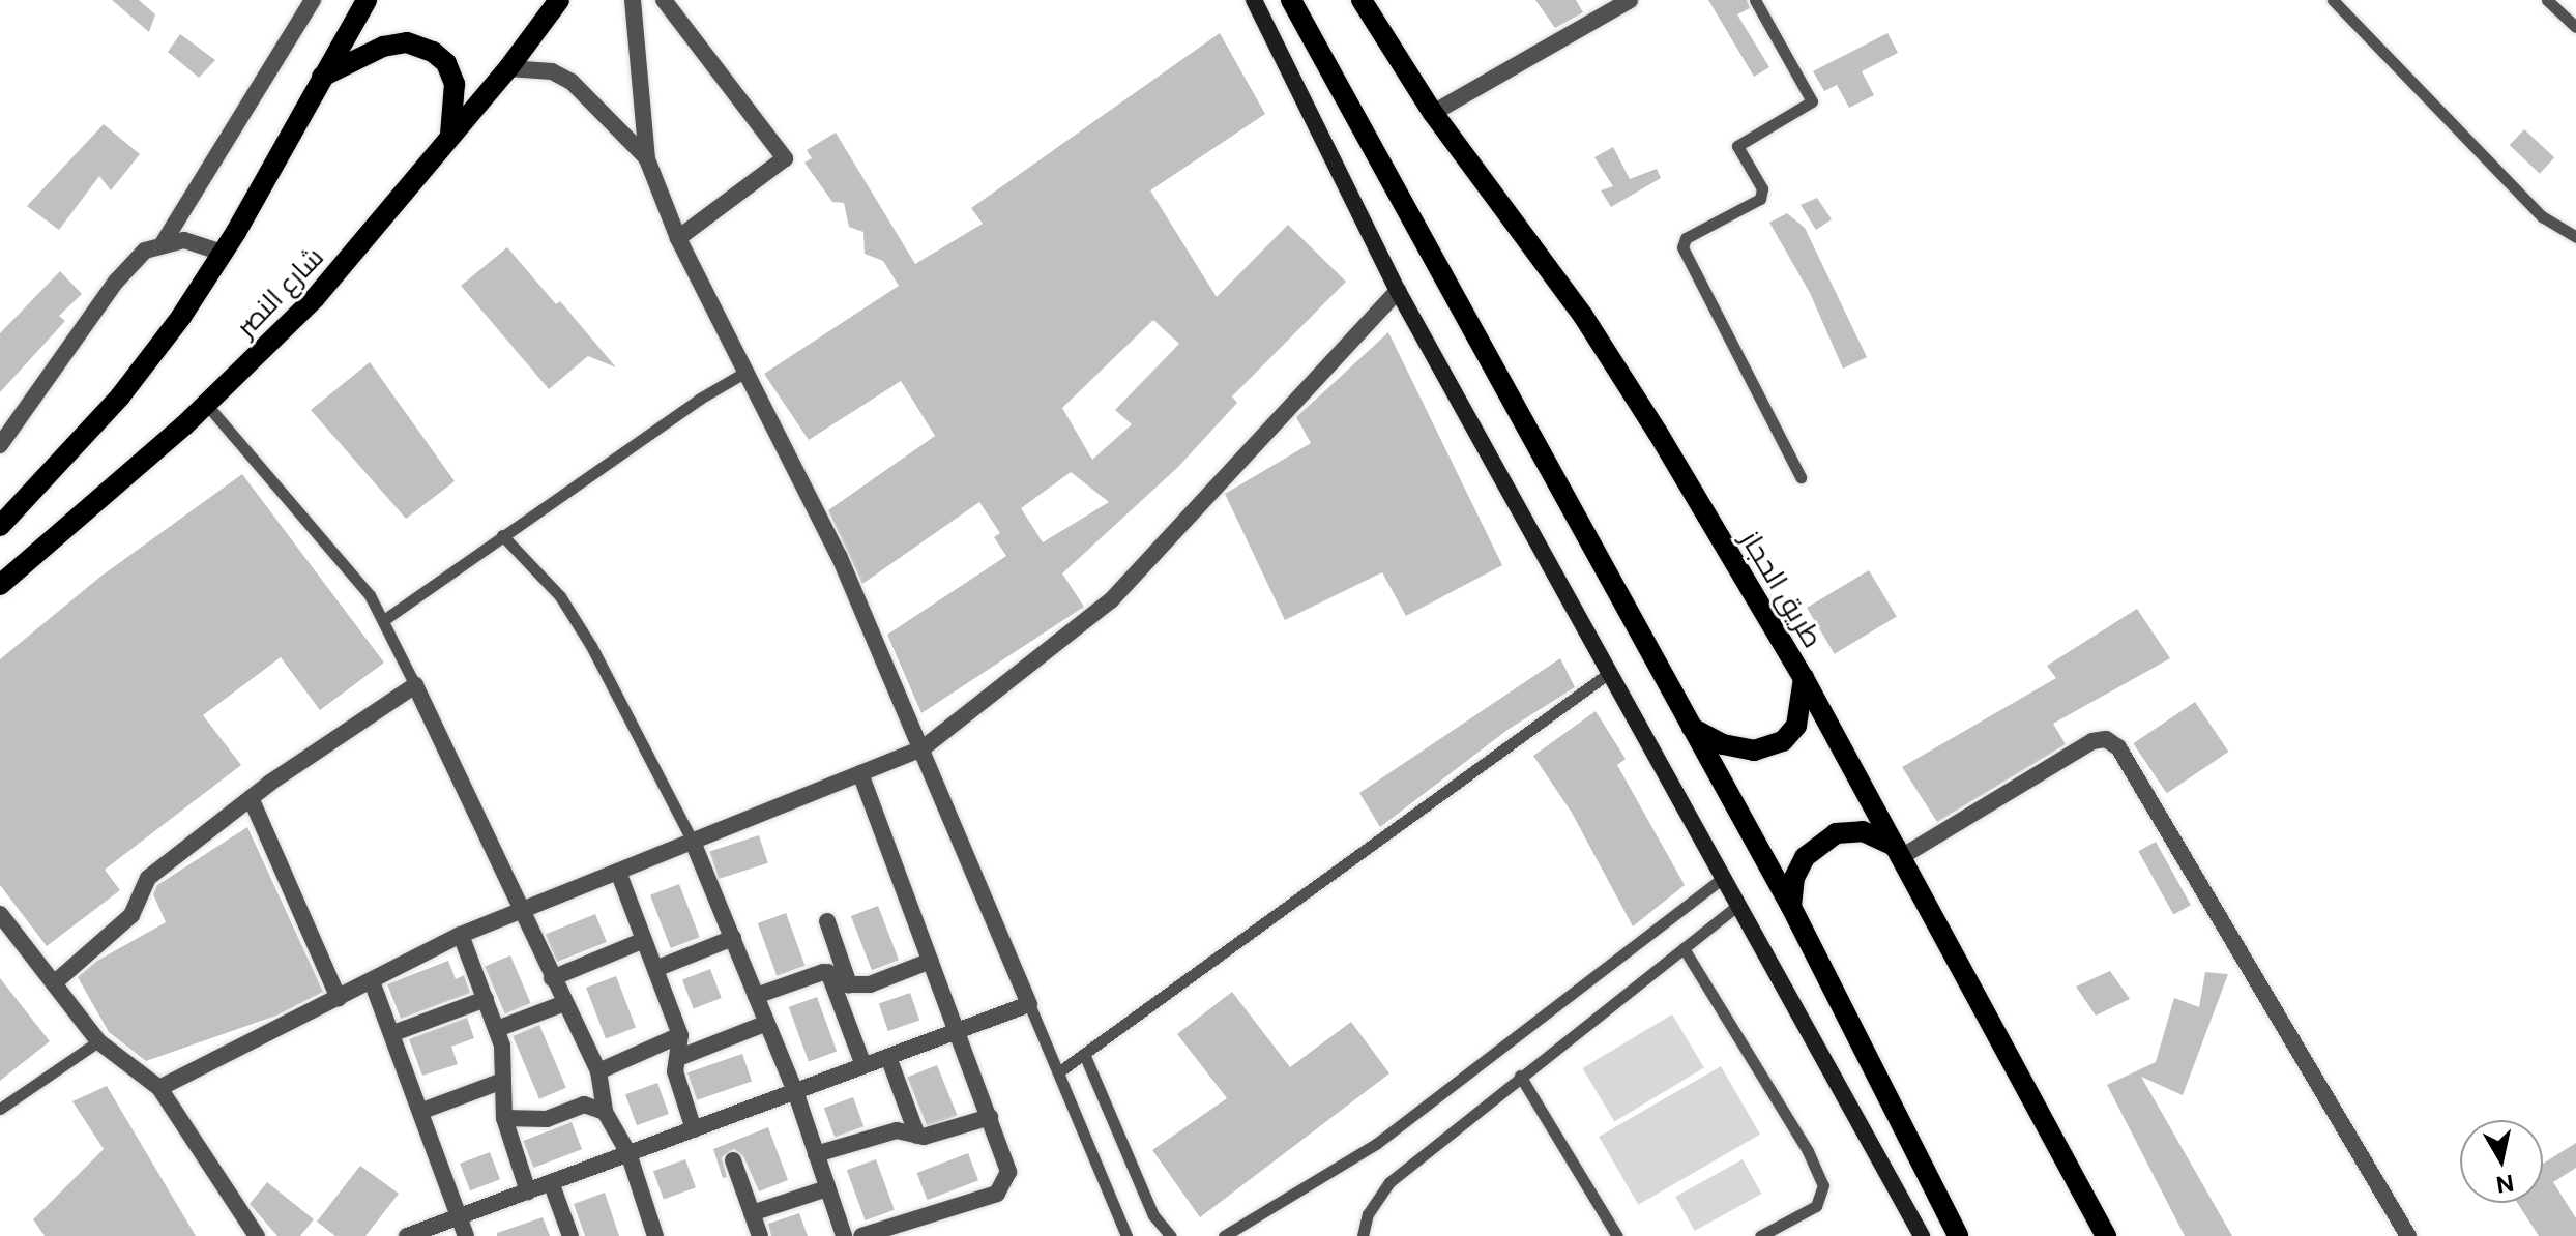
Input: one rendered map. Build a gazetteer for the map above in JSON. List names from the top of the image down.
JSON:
{
  "streets": {
    "main road": ["شارع النصر", "طريق الحجاز"]
  },
  "north": "bottom"
}
